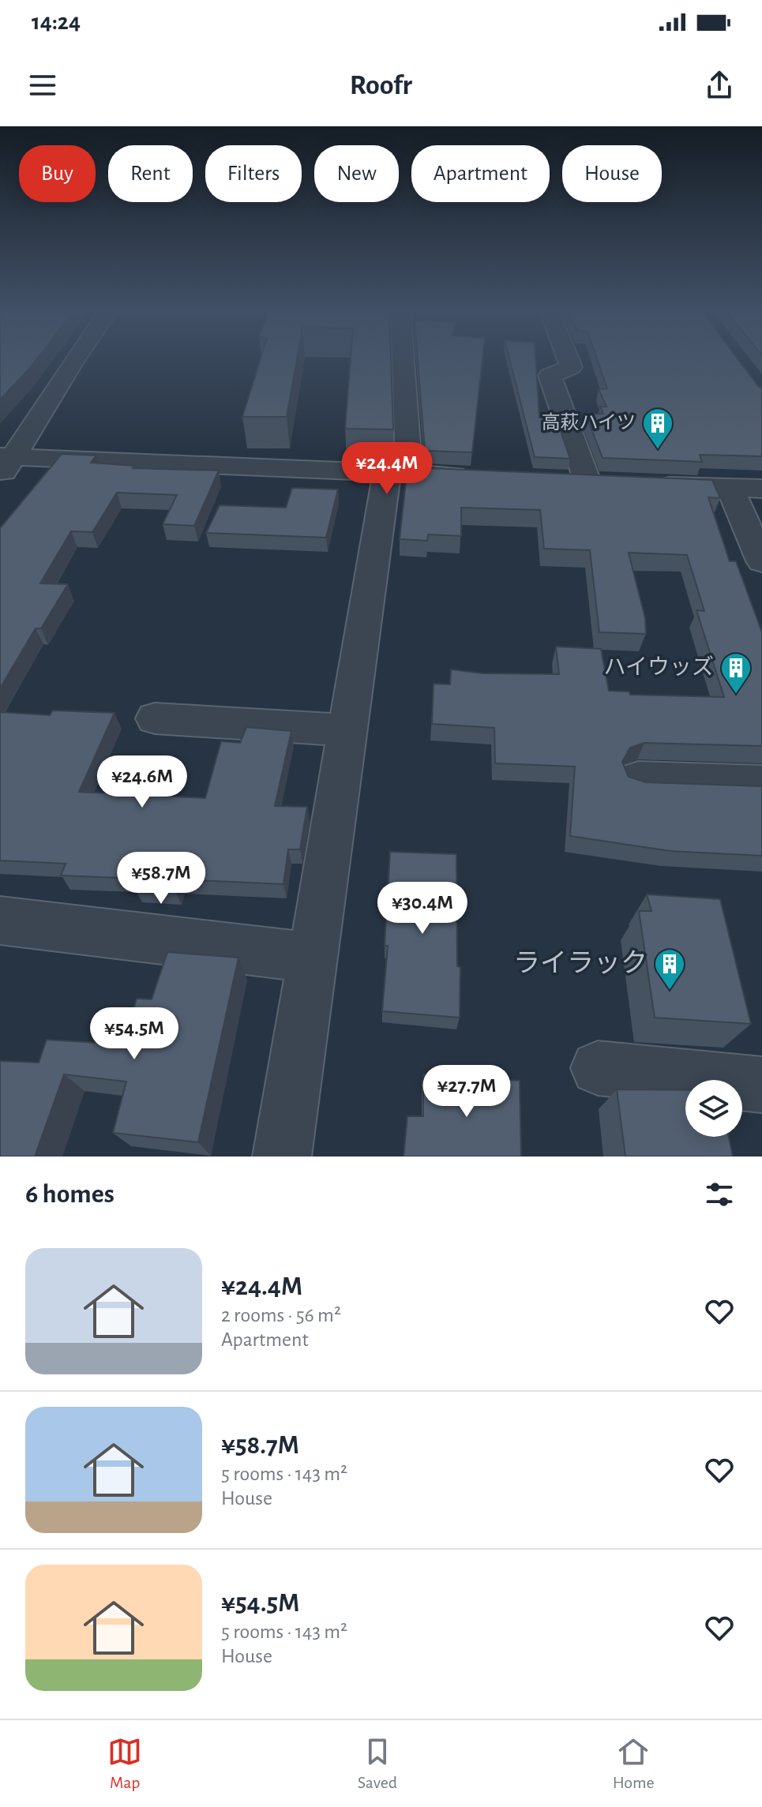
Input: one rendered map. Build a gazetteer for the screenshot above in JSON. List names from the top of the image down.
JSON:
{
  "places": {
    "building": ["高萩ハイツ", "ハイウッズ", "ライラック"]
  },
  "page": {
    "status": "14:24",
    "header": "Roofr",
    "chip": [
      "Buy",
      "Rent",
      "Filters",
      "New",
      "Apartment",
      "House"
    ],
    "price": [
      "¥24.4M",
      "¥24.6M",
      "¥58.7M",
      "¥30.4M",
      "¥54.5M",
      "¥27.7M"
    ],
    "heading": "6 homes",
    "list": [
      {
        "name": "¥24.4M",
        "note": "2 rooms · 56 m² · Apartment"
      },
      {
        "name": "¥58.7M",
        "note": "5 rooms · 143 m² · House"
      },
      {
        "name": "¥54.5M",
        "note": "5 rooms · 143 m² · House"
      }
    ],
    "tabs": ["Map", "Saved", "Home"]
  }
}
